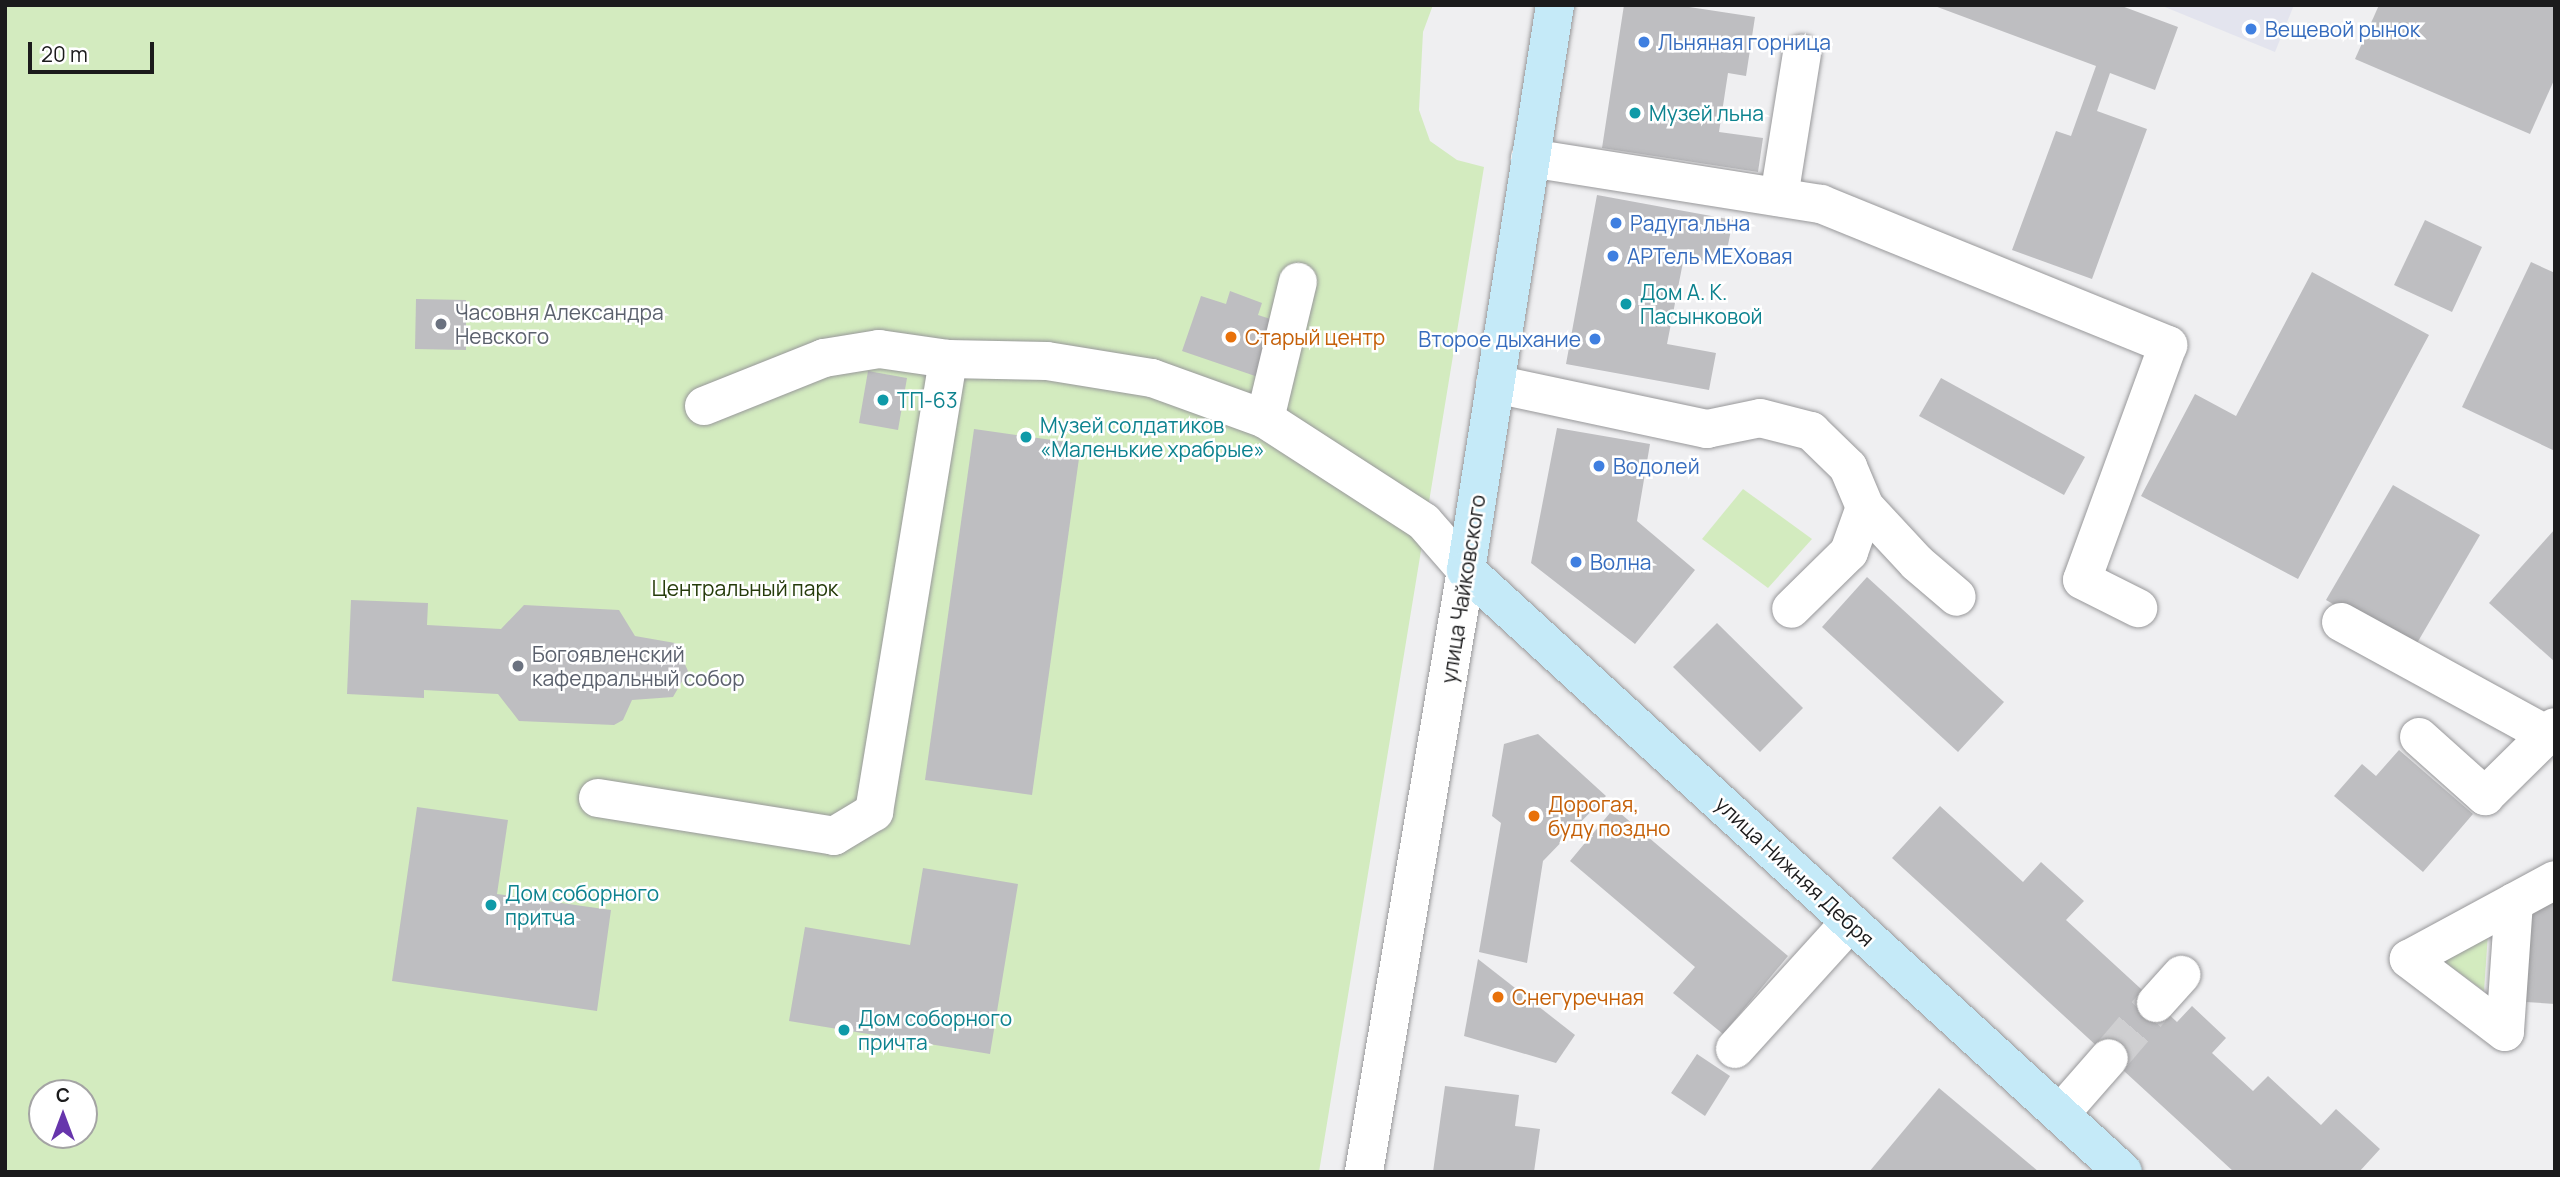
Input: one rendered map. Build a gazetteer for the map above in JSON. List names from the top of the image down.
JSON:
{
  "streets": {
    "main road": ["улица Чайковского", "улица Нижняя Дебря"]
  },
  "crossings": [
    ["улица Чайковского", "улица Нижняя Дебря"]
  ],
  "parks": ["Центральный парк"],
  "places": [
    "Вещевой рынок",
    "Льняная горница",
    "Музей льна",
    "Радуга льна",
    "АРТель МЕХовая",
    "Дом А. К. Пасынковой",
    "Часовня Александра Невского",
    "Старый центр",
    "Второе дыхание",
    "ТП-63",
    "Музей солдатиков «Маленькие храбрые»",
    "Водолей",
    "Волна",
    "Богоявленский кафедральный собор",
    "Дорогая, буду поздно",
    "Дом соборного притча",
    "Снегуречная",
    "Дом соборного причта"
  ],
  "scale_bar": "20 m",
  "north": "top"
}
